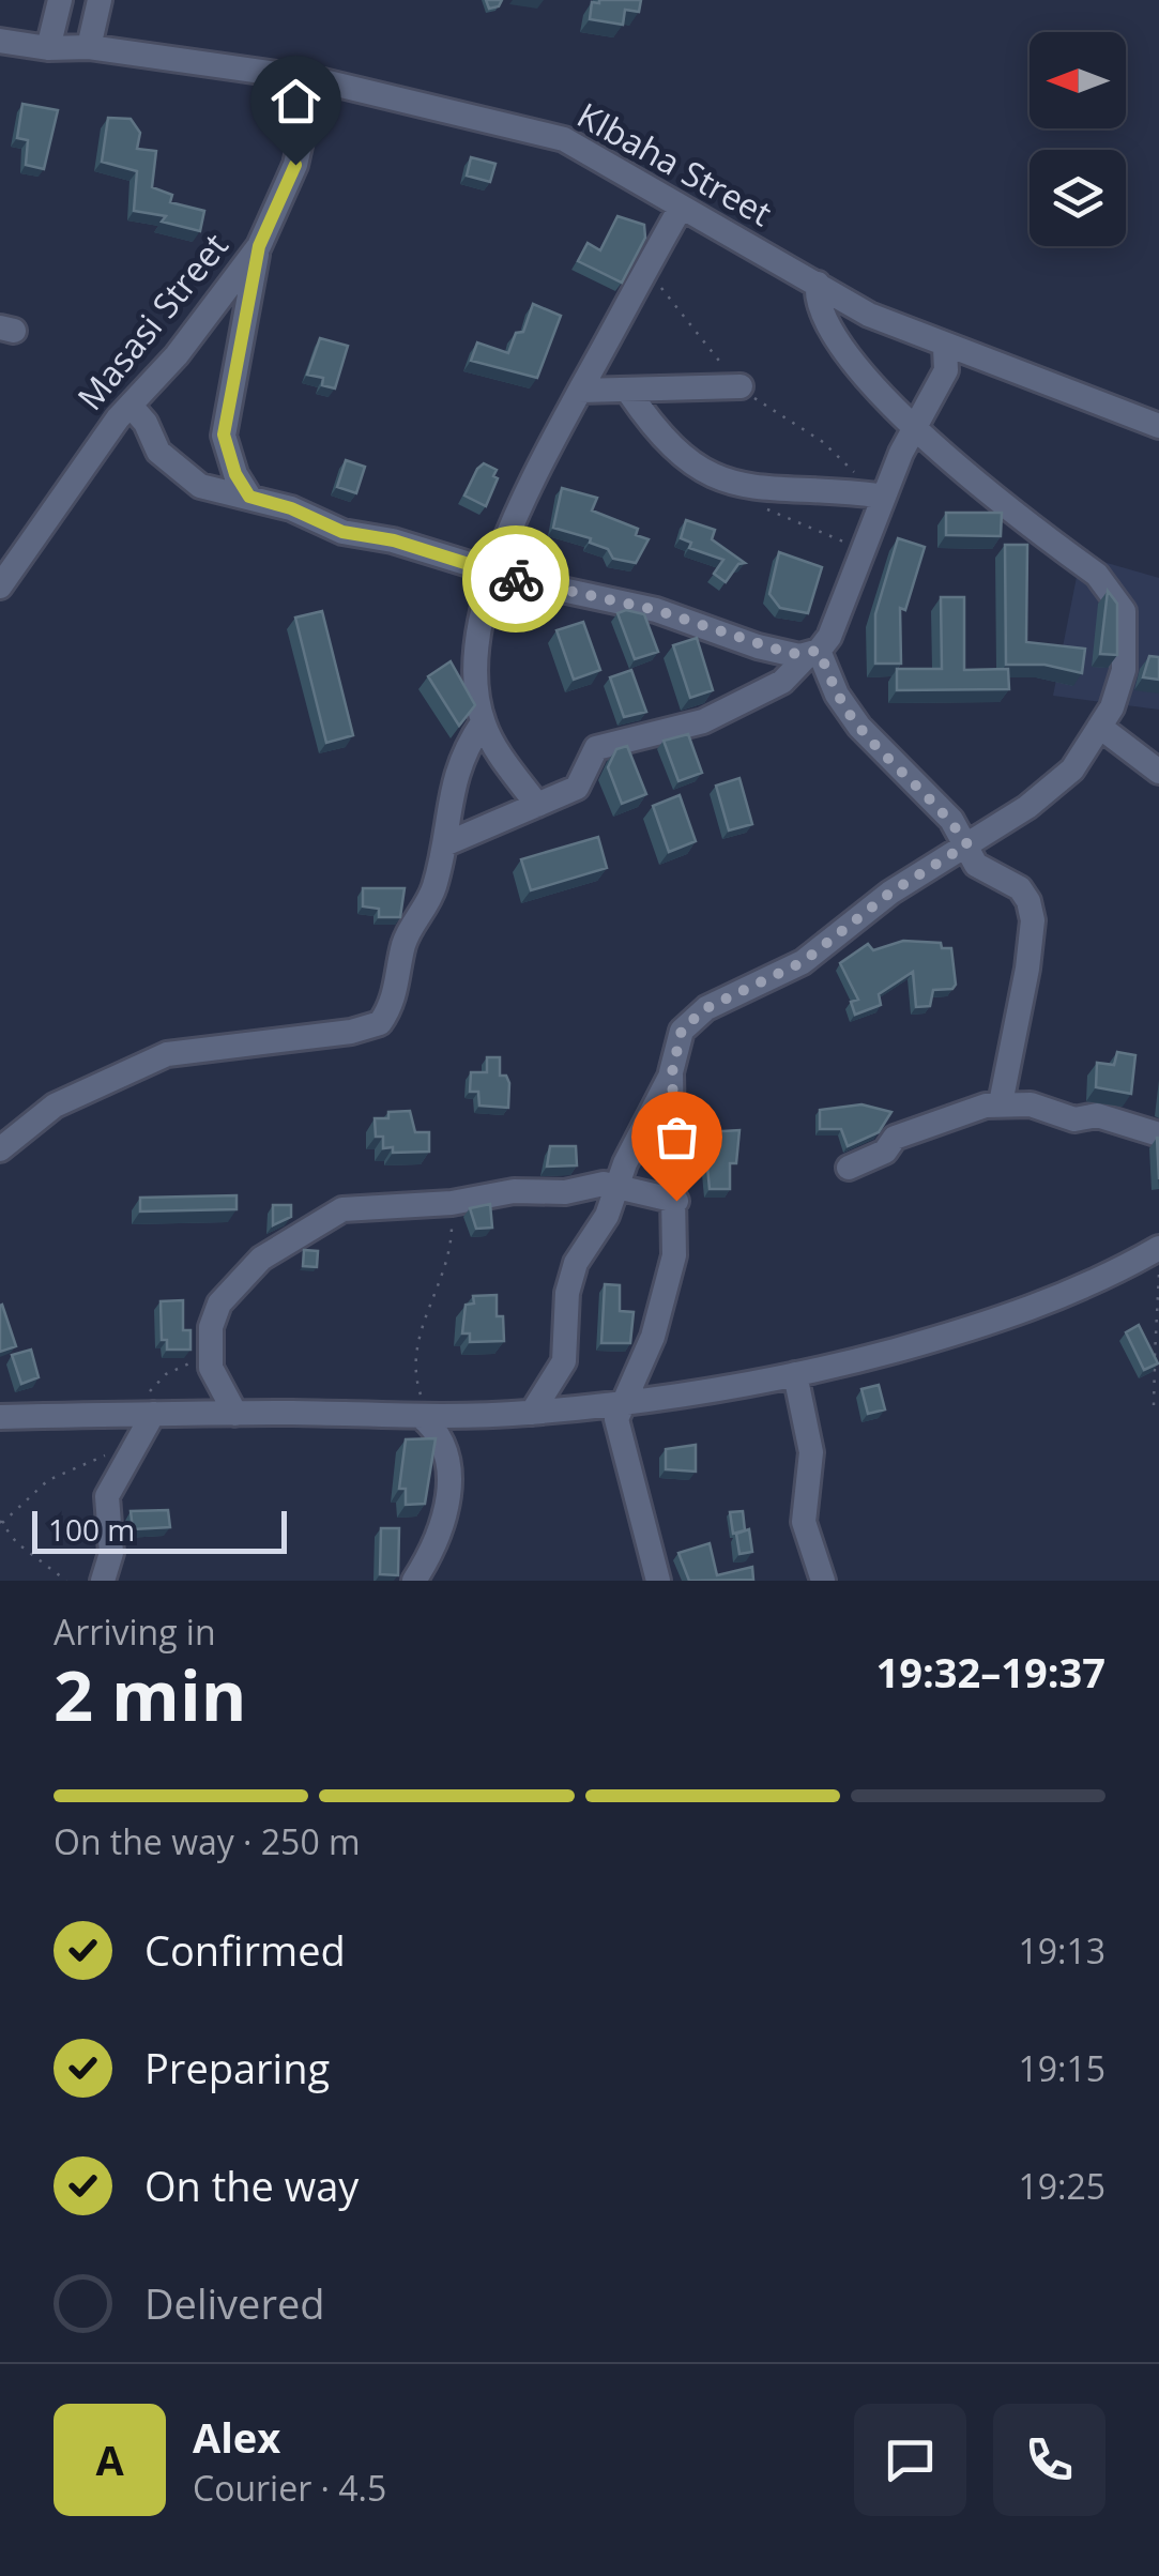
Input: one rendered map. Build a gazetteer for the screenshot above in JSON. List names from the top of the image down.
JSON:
{
  "streets": {
    "street": ["KIbaha Street", "Masasi Street"]
  },
  "crossings": [
    ["KIbaha Street", "Masasi Street"]
  ],
  "scale_bar": "100 m",
  "north": "left",
  "page": {
    "scale": "100 m",
    "heading": ["2 min", "Arriving in", "19:32–19:37"],
    "panel": ["Alex", "Courier · 4.5"],
    "bar": "On the way · 250 m",
    "list": [
      ["Confirmed", "19:13"],
      ["Preparing", "19:15"],
      ["On the way", "19:25"],
      "Delivered"
    ],
    "round": "A"
  }
}
